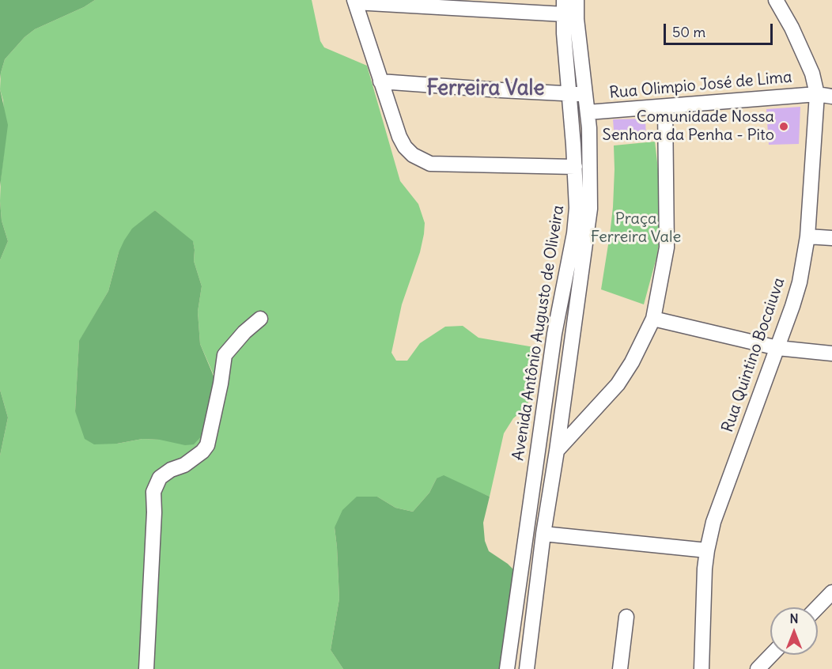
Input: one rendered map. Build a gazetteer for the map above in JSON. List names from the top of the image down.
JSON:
{
  "streets": {
    "street": ["Rua Olimpio José de Lima", "Avenida Antônio Augusto de Oliveira", "Rua Quintino Bocaiuva"]
  },
  "crossings": [
    ["Rua Olimpio José de Lima", "Avenida Antônio Augusto de Oliveira"],
    ["Rua Olimpio José de Lima", "Rua Quintino Bocaiuva"]
  ],
  "districts": ["Ferreira Vale"],
  "parks": ["Praça Ferreira Vale"],
  "places": ["Comunidade Nossa Senhora da Penha - Pito"],
  "scale_bar": "50 m",
  "north": "top"
}
